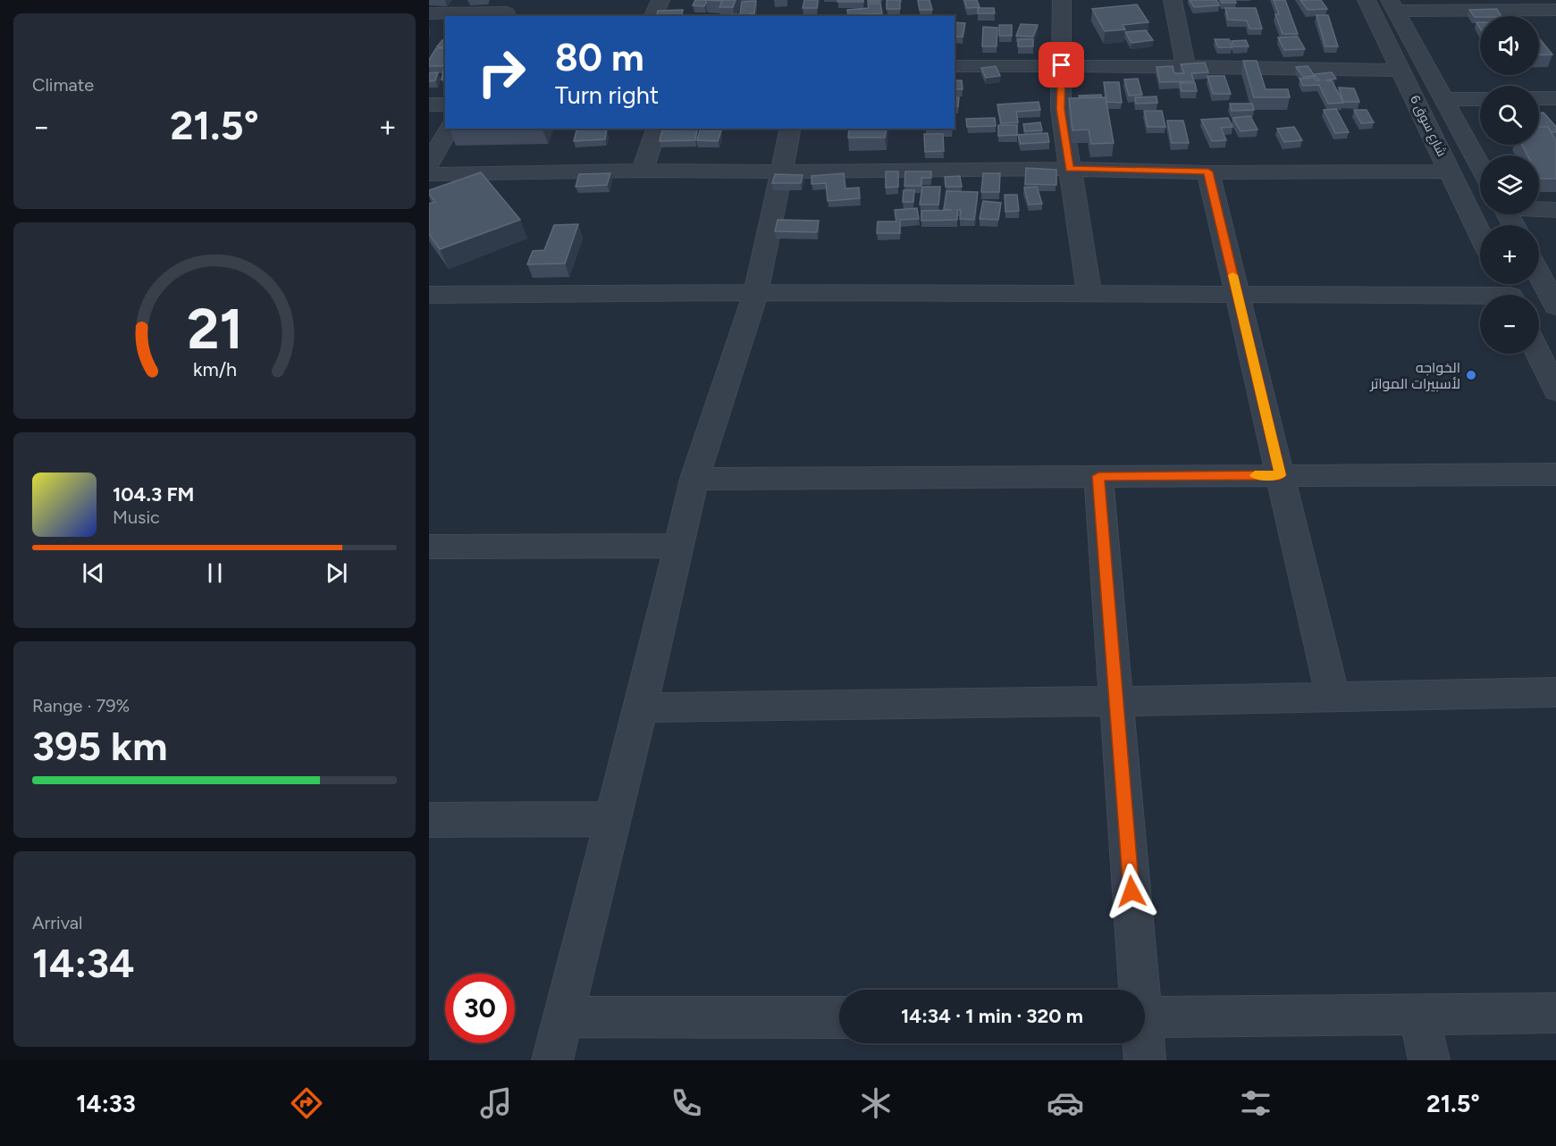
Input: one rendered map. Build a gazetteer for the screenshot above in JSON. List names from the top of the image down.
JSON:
{
  "streets": {
    "street": ["شارع سوق 6"]
  },
  "places": ["الخواجه لأسبيرات المواتر"],
  "page": {
    "tile": [
      "Climate",
      ["Range · 79%", "395 km"],
      ["Arrival", "14:34"]
    ],
    "map_buttons": ["+", "−"],
    "turn": ["80 m", "Turn right"],
    "heat": ["−", "21.5°", "+"],
    "song": ["104.3 FM", "Music"],
    "limit": "30",
    "trip": "14:34 · 1 min · 320 m",
    "tabs": ["14:33", "21.5°"],
    "gauge": ["21", "km/h"]
  }
}
